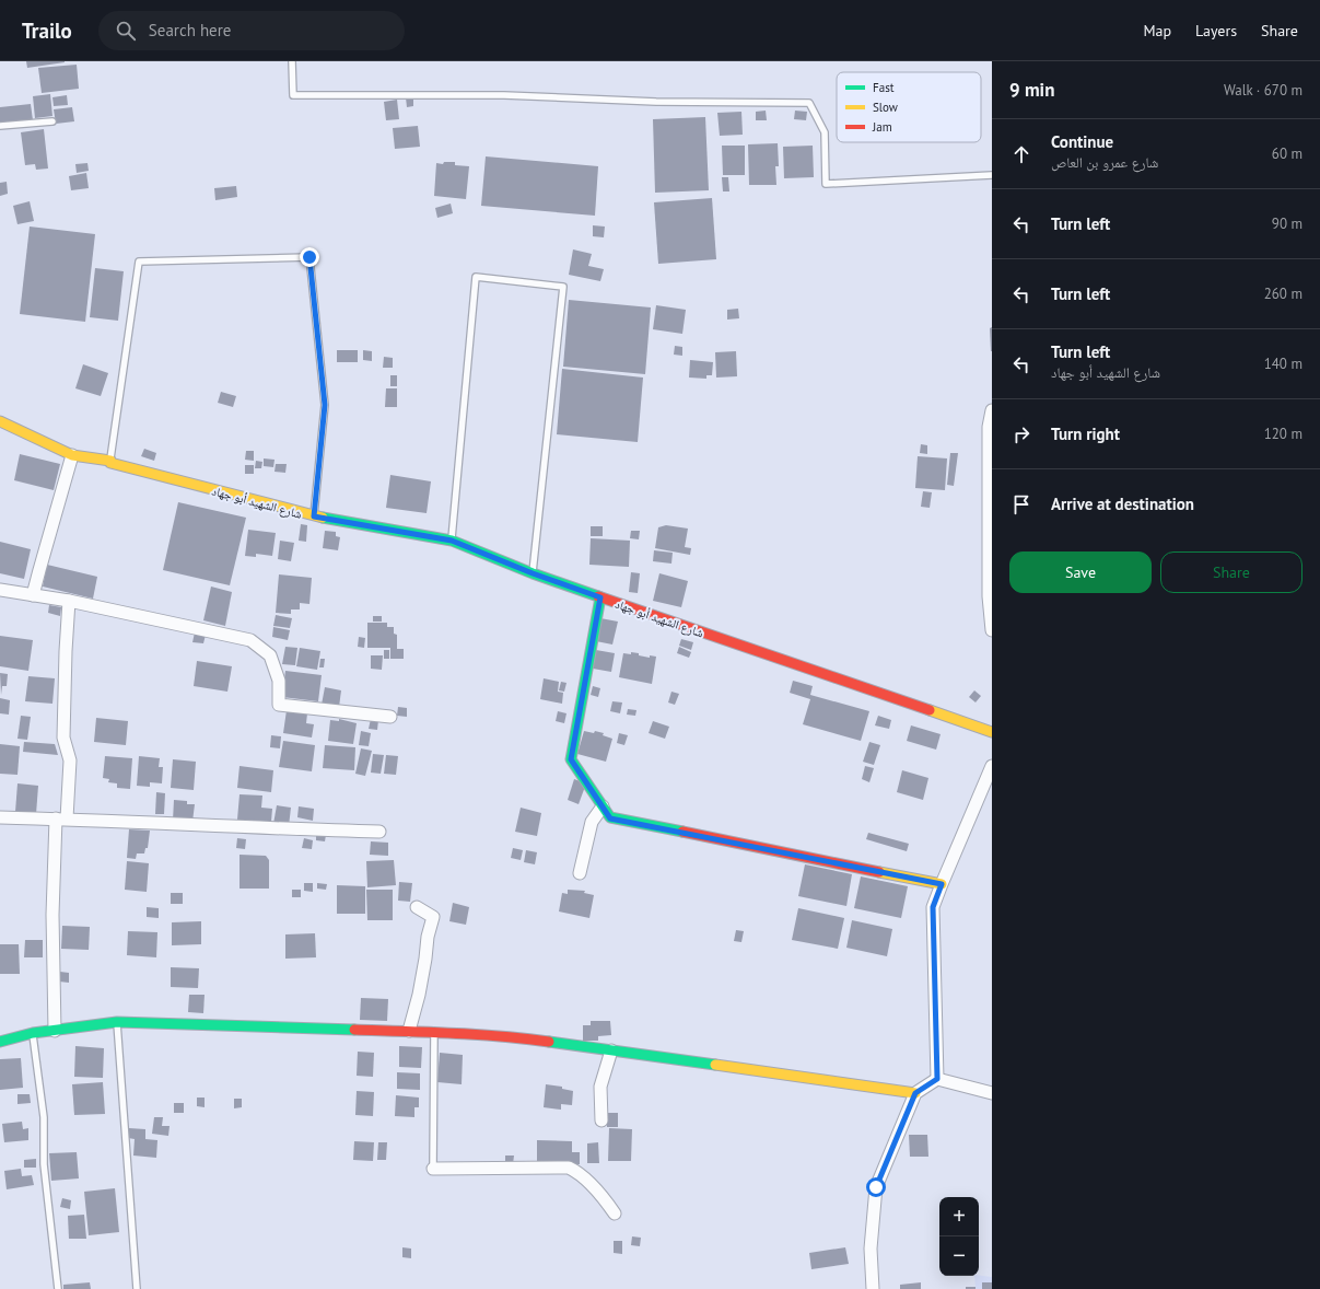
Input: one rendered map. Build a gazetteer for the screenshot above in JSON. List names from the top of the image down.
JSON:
{
  "streets": {
    "street": ["شارع الشهيد أبو جهاد"]
  },
  "legend": ["Fast", "Slow", "Jam"],
  "page": {
    "header": "Trailo",
    "search": "Search here",
    "nav": ["Map", "Layers", "Share"],
    "heading": ["9 min", "Walk · 670 m"],
    "list": [
      ["Continue", "شارع عمرو بن العاص", "60 m"],
      ["Turn left", "90 m"],
      ["Turn left", "260 m"],
      ["Turn left", "شارع الشهيد أبو جهاد", "140 m"],
      ["Turn right", "120 m"],
      "Arrive at destination"
    ],
    "buttons": ["Save", "Share"],
    "map_buttons": ["+", "−"]
  }
}
